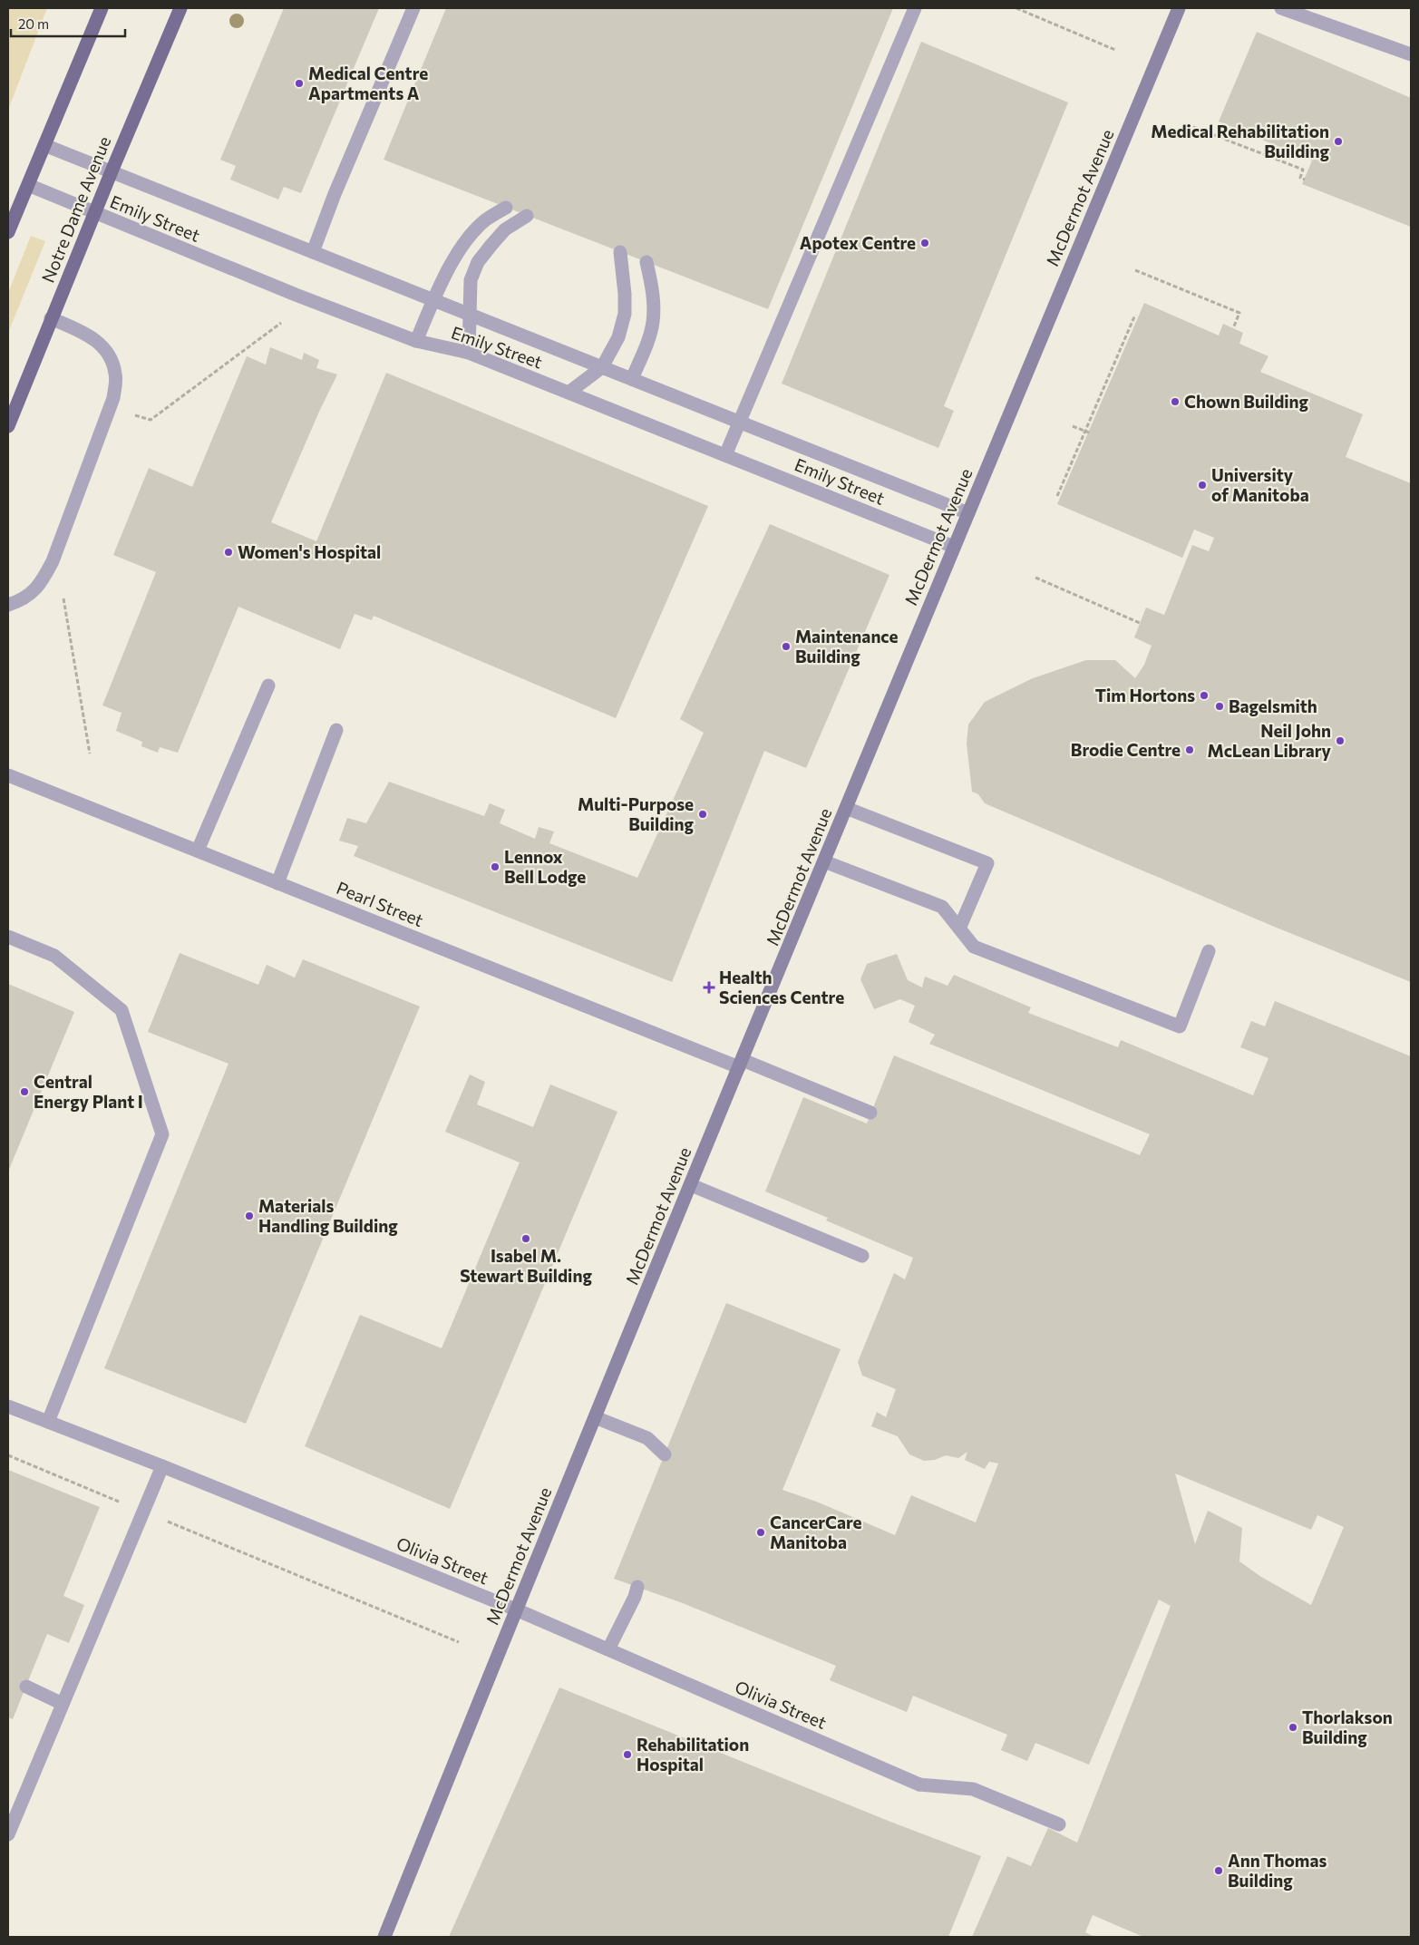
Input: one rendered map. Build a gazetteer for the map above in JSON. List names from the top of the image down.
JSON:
{
  "streets": {
    "main road": ["Notre Dame Avenue"],
    "street": [
      "McDermot Avenue",
      "Emily Street",
      "Pearl Street",
      "Olivia Street"
    ]
  },
  "crossings": [
    ["McDermot Avenue", "Emily Street"],
    ["McDermot Avenue", "Pearl Street"],
    ["McDermot Avenue", "Olivia Street"],
    ["Notre Dame Avenue", "Emily Street"]
  ],
  "places": {
    "other": [
      "Medical Centre Apartments A",
      "Medical Rehabilitation Building",
      "Apotex Centre",
      "Chown Building",
      "University of Manitoba",
      "Women's Hospital",
      "Maintenance Building",
      "Tim Hortons",
      "Bagelsmith",
      "Neil John McLean Library",
      "Brodie Centre",
      "Multi-Purpose Building",
      "Lennox Bell Lodge",
      "Central Energy Plant I",
      "Materials Handling Building",
      "Isabel M. Stewart Building",
      "CancerCare Manitoba",
      "Thorlakson Building",
      "Rehabilitation Hospital",
      "Ann Thomas Building"
    ],
    "health": ["Health Sciences Centre"]
  },
  "scale_bar": "20 m"
}
